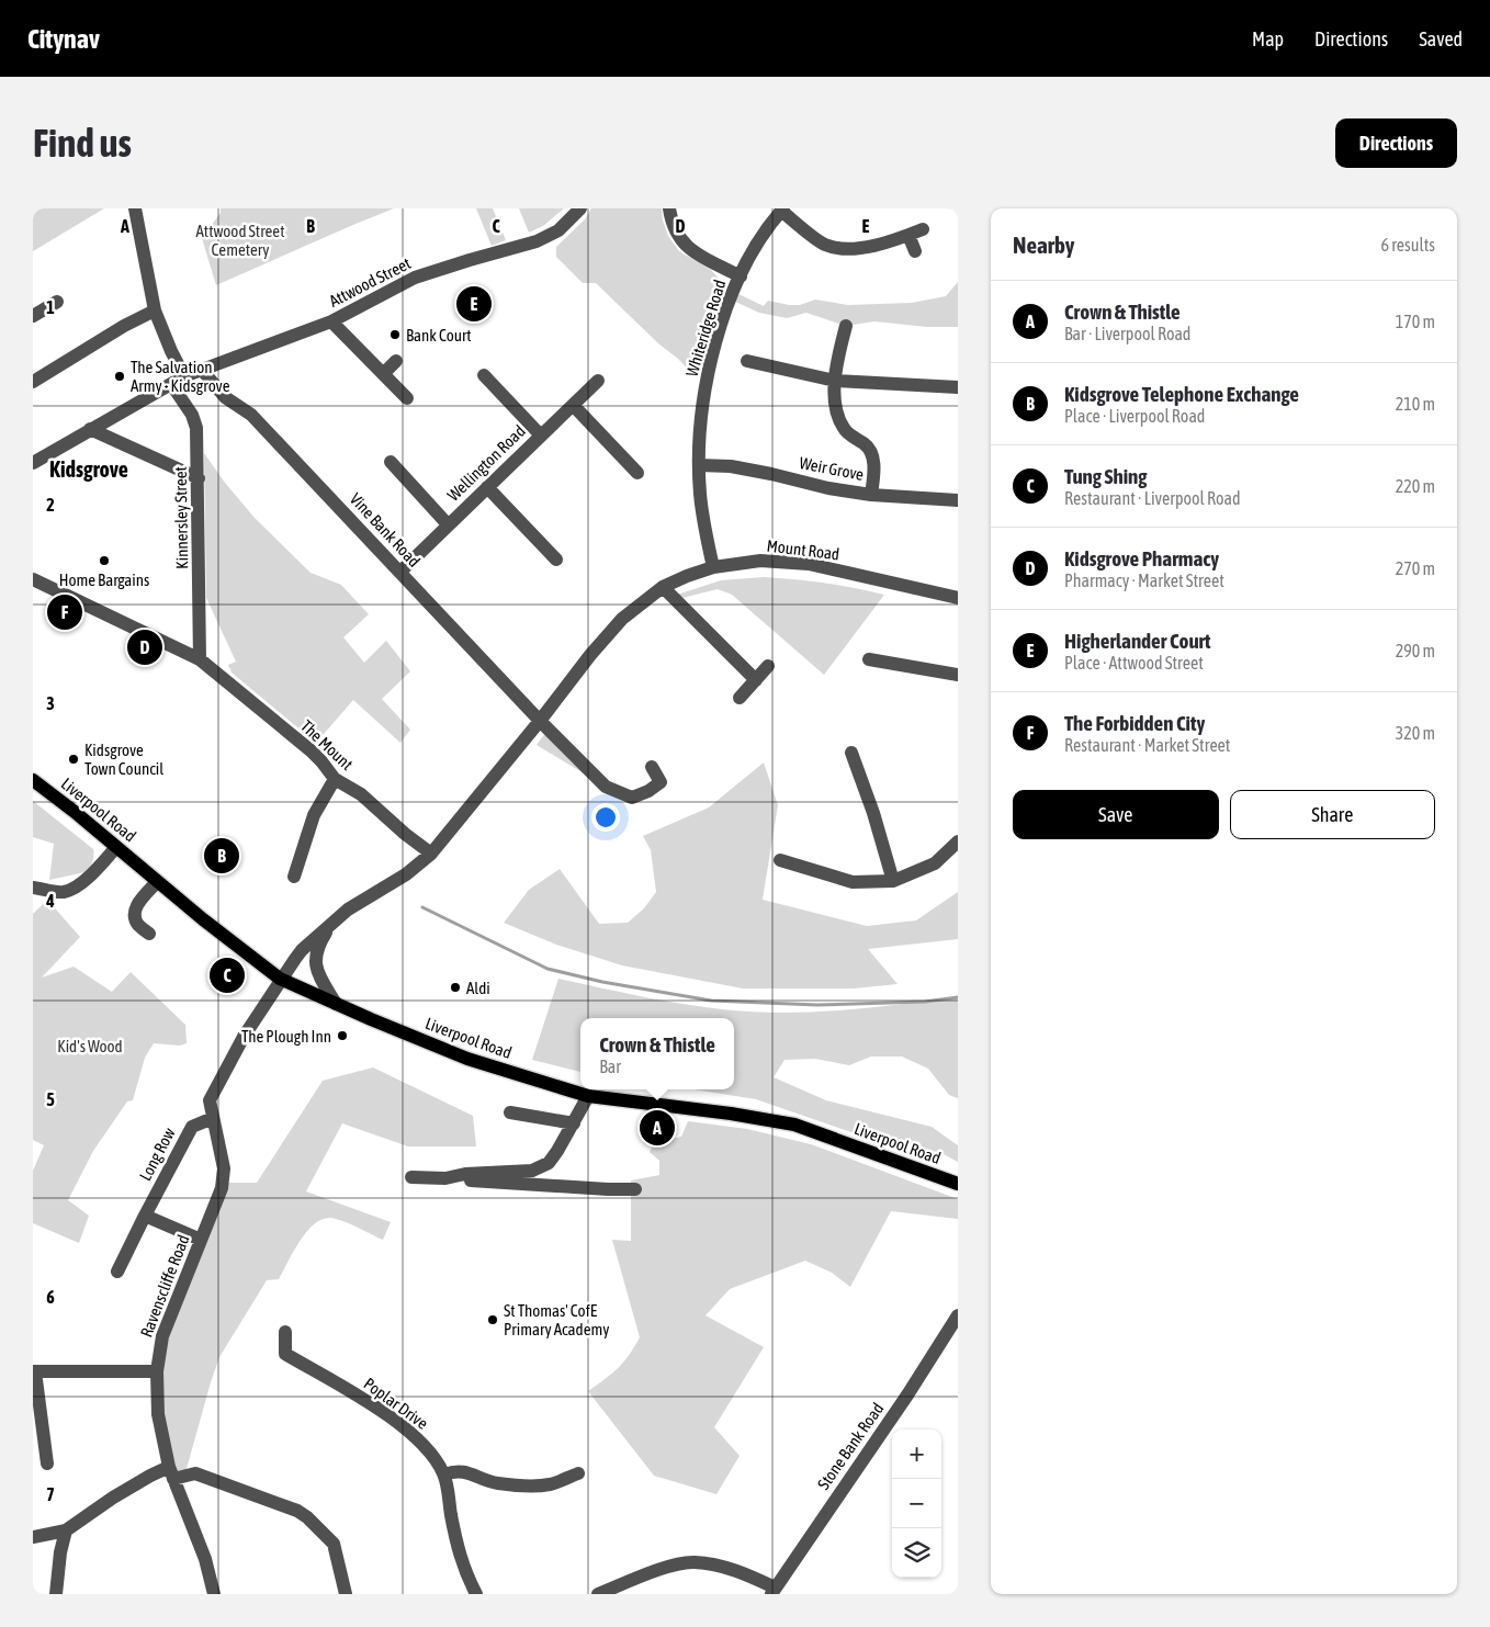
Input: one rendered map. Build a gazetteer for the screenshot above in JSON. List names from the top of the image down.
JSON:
{
  "streets": {
    "main road": ["Liverpool Road"],
    "street": [
      "Attwood Street",
      "Whiteridge Road",
      "Wellington Road",
      "Weir Grove",
      "Kinnersley Street",
      "Vine Bank Road",
      "Mount Road",
      "The Mount",
      "Long Row",
      "Ravenscliffe Road",
      "Poplar Drive",
      "Stone Bank Road"
    ]
  },
  "crossings": [
    ["Attwood Street", "Kinnersley Street"],
    ["Attwood Street", "Vine Bank Road"],
    ["Whiteridge Road", "Weir Grove"],
    ["Whiteridge Road", "Mount Road"],
    ["Wellington Road", "Vine Bank Road"],
    ["Kinnersley Street", "The Mount"],
    ["Vine Bank Road", "Mount Road"],
    ["Long Row", "Ravenscliffe Road"]
  ],
  "districts": ["Kidsgrove"],
  "parks": ["Attwood Street Cemetery", "Kid's Wood"],
  "places": [
    "Bank Court",
    "The Salvation Army - Kidsgrove",
    "Home Bargains",
    "Kidsgrove Town Council",
    "Aldi",
    "The Plough Inn",
    "St Thomas' CofE Primary Academy"
  ],
  "page": {
    "header": "Citynav",
    "nav": ["Map", "Directions", "Saved"],
    "buttons": [
      "Directions",
      ["Save", "Share"]
    ],
    "title": "Find us",
    "heading": ["Nearby", "6 results"],
    "list": [
      {
        "mark": "A",
        "name": "Crown & Thistle",
        "note": "Bar · Liverpool Road",
        "value": "170 m"
      },
      {
        "mark": "B",
        "name": "Kidsgrove Telephone Exchange",
        "note": "Place · Liverpool Road",
        "value": "210 m"
      },
      {
        "mark": "C",
        "name": "Tung Shing",
        "note": "Restaurant · Liverpool Road",
        "value": "220 m"
      },
      {
        "mark": "D",
        "name": "Kidsgrove Pharmacy",
        "note": "Pharmacy · Market Street",
        "value": "270 m"
      },
      {
        "mark": "E",
        "name": "Higherlander Court",
        "note": "Place · Attwood Street",
        "value": "290 m"
      },
      {
        "mark": "F",
        "name": "The Forbidden City",
        "note": "Restaurant · Market Street",
        "value": "320 m"
      }
    ],
    "pins": [
      "E",
      "F",
      "D",
      "B",
      "C",
      "A"
    ],
    "popup": ["Crown & Thistle", "Bar"],
    "map_buttons": ["+", "−"]
  },
  "grid": {
    "columns": [
      "A",
      "B",
      "C",
      "D",
      "E"
    ],
    "rows": [
      "1",
      "2",
      "3",
      "4",
      "5",
      "6",
      "7"
    ]
  }
}
